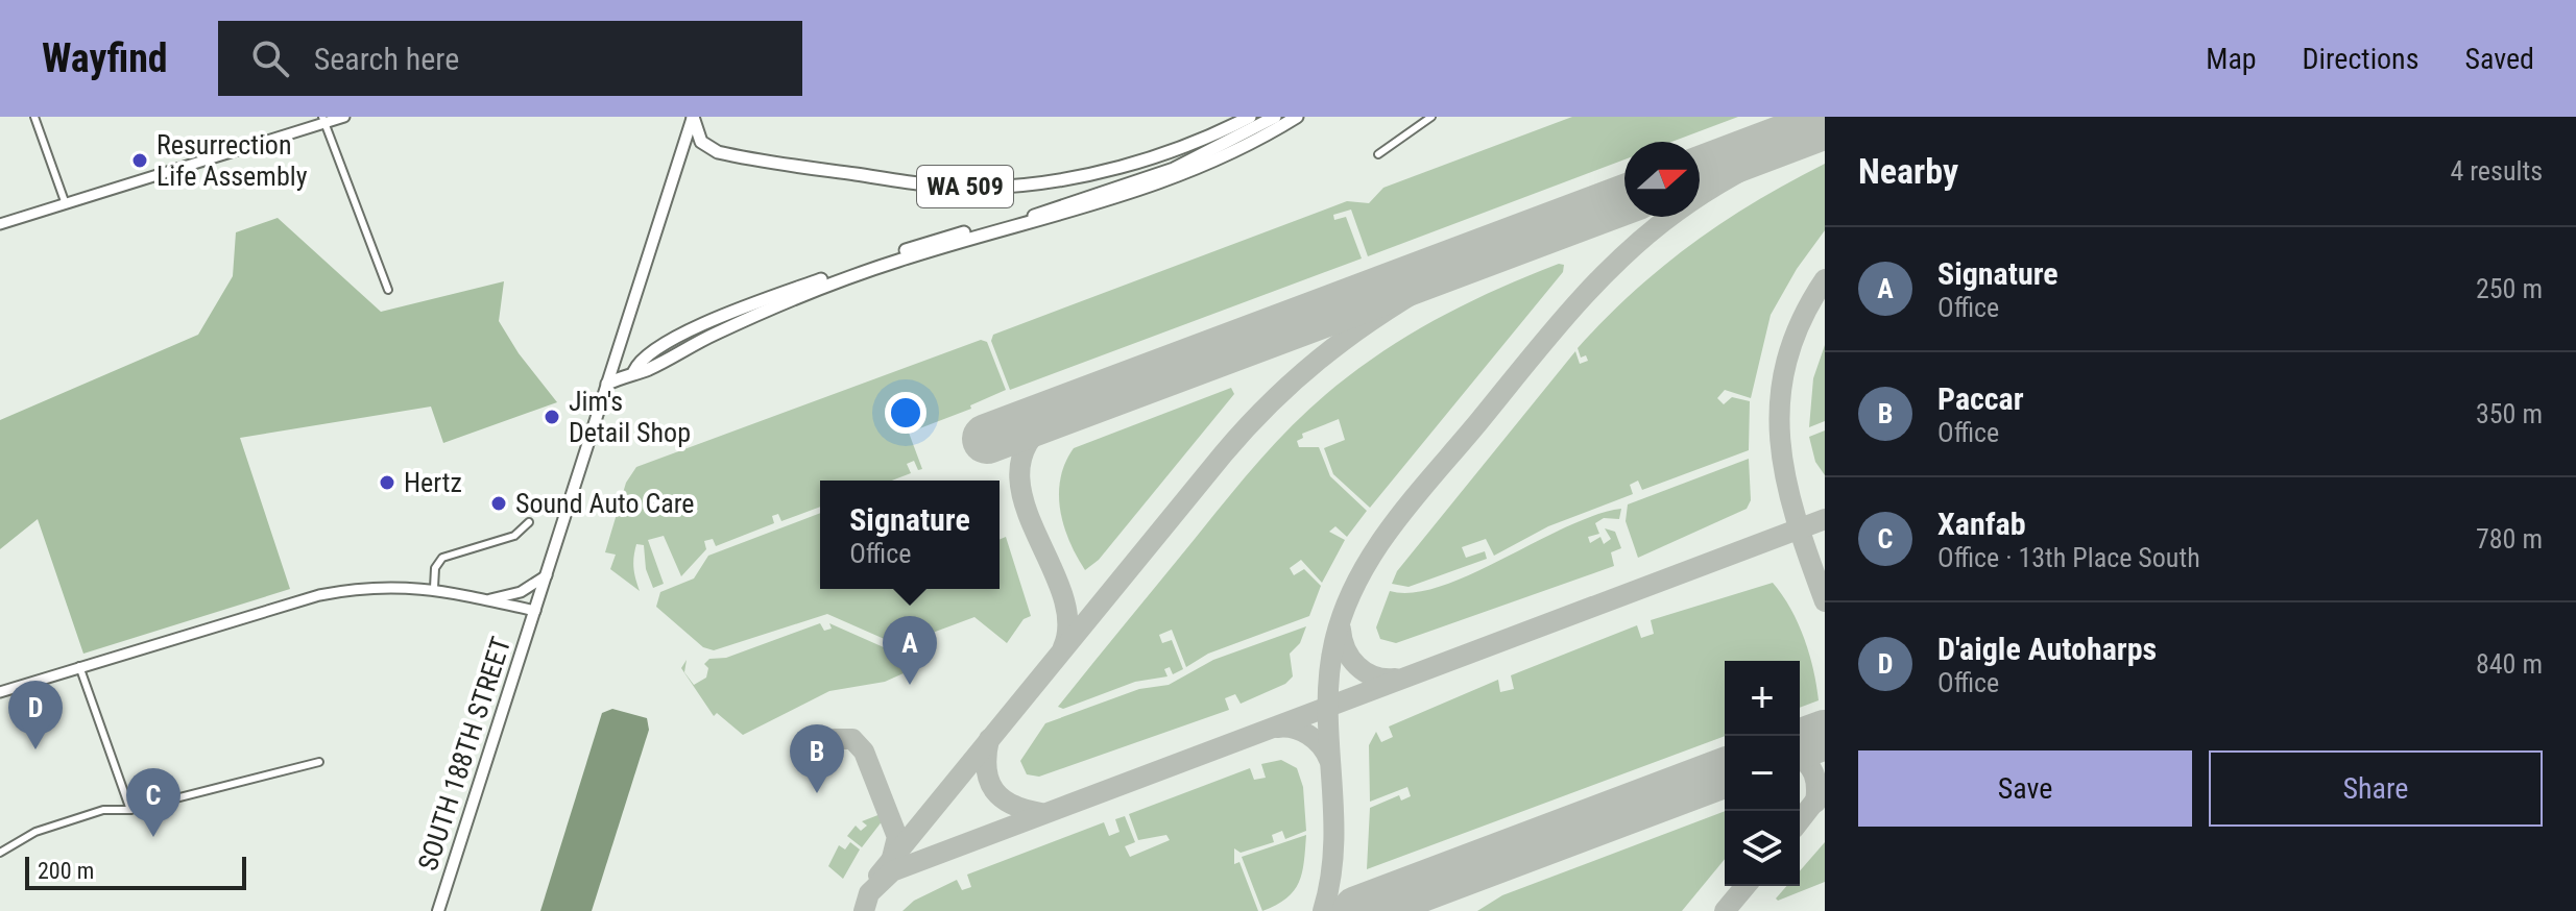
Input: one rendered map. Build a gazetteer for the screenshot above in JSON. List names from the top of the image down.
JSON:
{
  "streets": {
    "highway": ["WA 509"],
    "main road": ["SOUTH 188TH STREET"]
  },
  "crossings": [
    ["WA 509", "SOUTH 188TH STREET"]
  ],
  "places": [
    "Resurrection Life Assembly",
    "Jim's Detail Shop",
    "Hertz",
    "Sound Auto Care"
  ],
  "scale_bar": "200 m",
  "north": "right",
  "page": {
    "header": "Wayfind",
    "search": "Search here",
    "nav": ["Map", "Directions", "Saved"],
    "heading": ["Nearby", "4 results"],
    "list": [
      {
        "mark": "A",
        "name": "Signature",
        "note": "Office",
        "value": "250 m"
      },
      {
        "mark": "B",
        "name": "Paccar",
        "note": "Office",
        "value": "350 m"
      },
      {
        "mark": "C",
        "name": "Xanfab",
        "note": "Office · 13th Place South",
        "value": "780 m"
      },
      {
        "mark": "D",
        "name": "D'aigle Autoharps",
        "note": "Office",
        "value": "840 m"
      }
    ],
    "popup": ["Signature", "Office"],
    "pins": [
      "A",
      "D",
      "B",
      "C"
    ],
    "map_buttons": ["+", "−"],
    "buttons": ["Save", "Share"],
    "scale": "200 m"
  }
}
